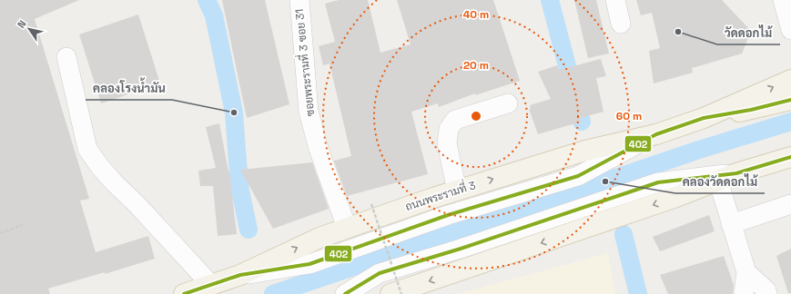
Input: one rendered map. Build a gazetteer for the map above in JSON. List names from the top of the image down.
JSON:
{
  "streets": {
    "main road": ["ถนนพระรามที่ 3"],
    "street": ["ซอยพระรามที่ 3 ซอย 31"]
  },
  "crossings": [
    ["ซอยพระรามที่ 3 ซอย 31", "ถนนพระรามที่ 3"]
  ],
  "places": ["วัดดอกไม้", "คลองโรงน้ำมัน", "คลองวัดดอกไม้"],
  "lines": ["transit line 402"],
  "north": "top left",
  "rings": ["40 m", "20 m", "60 m"]
}
